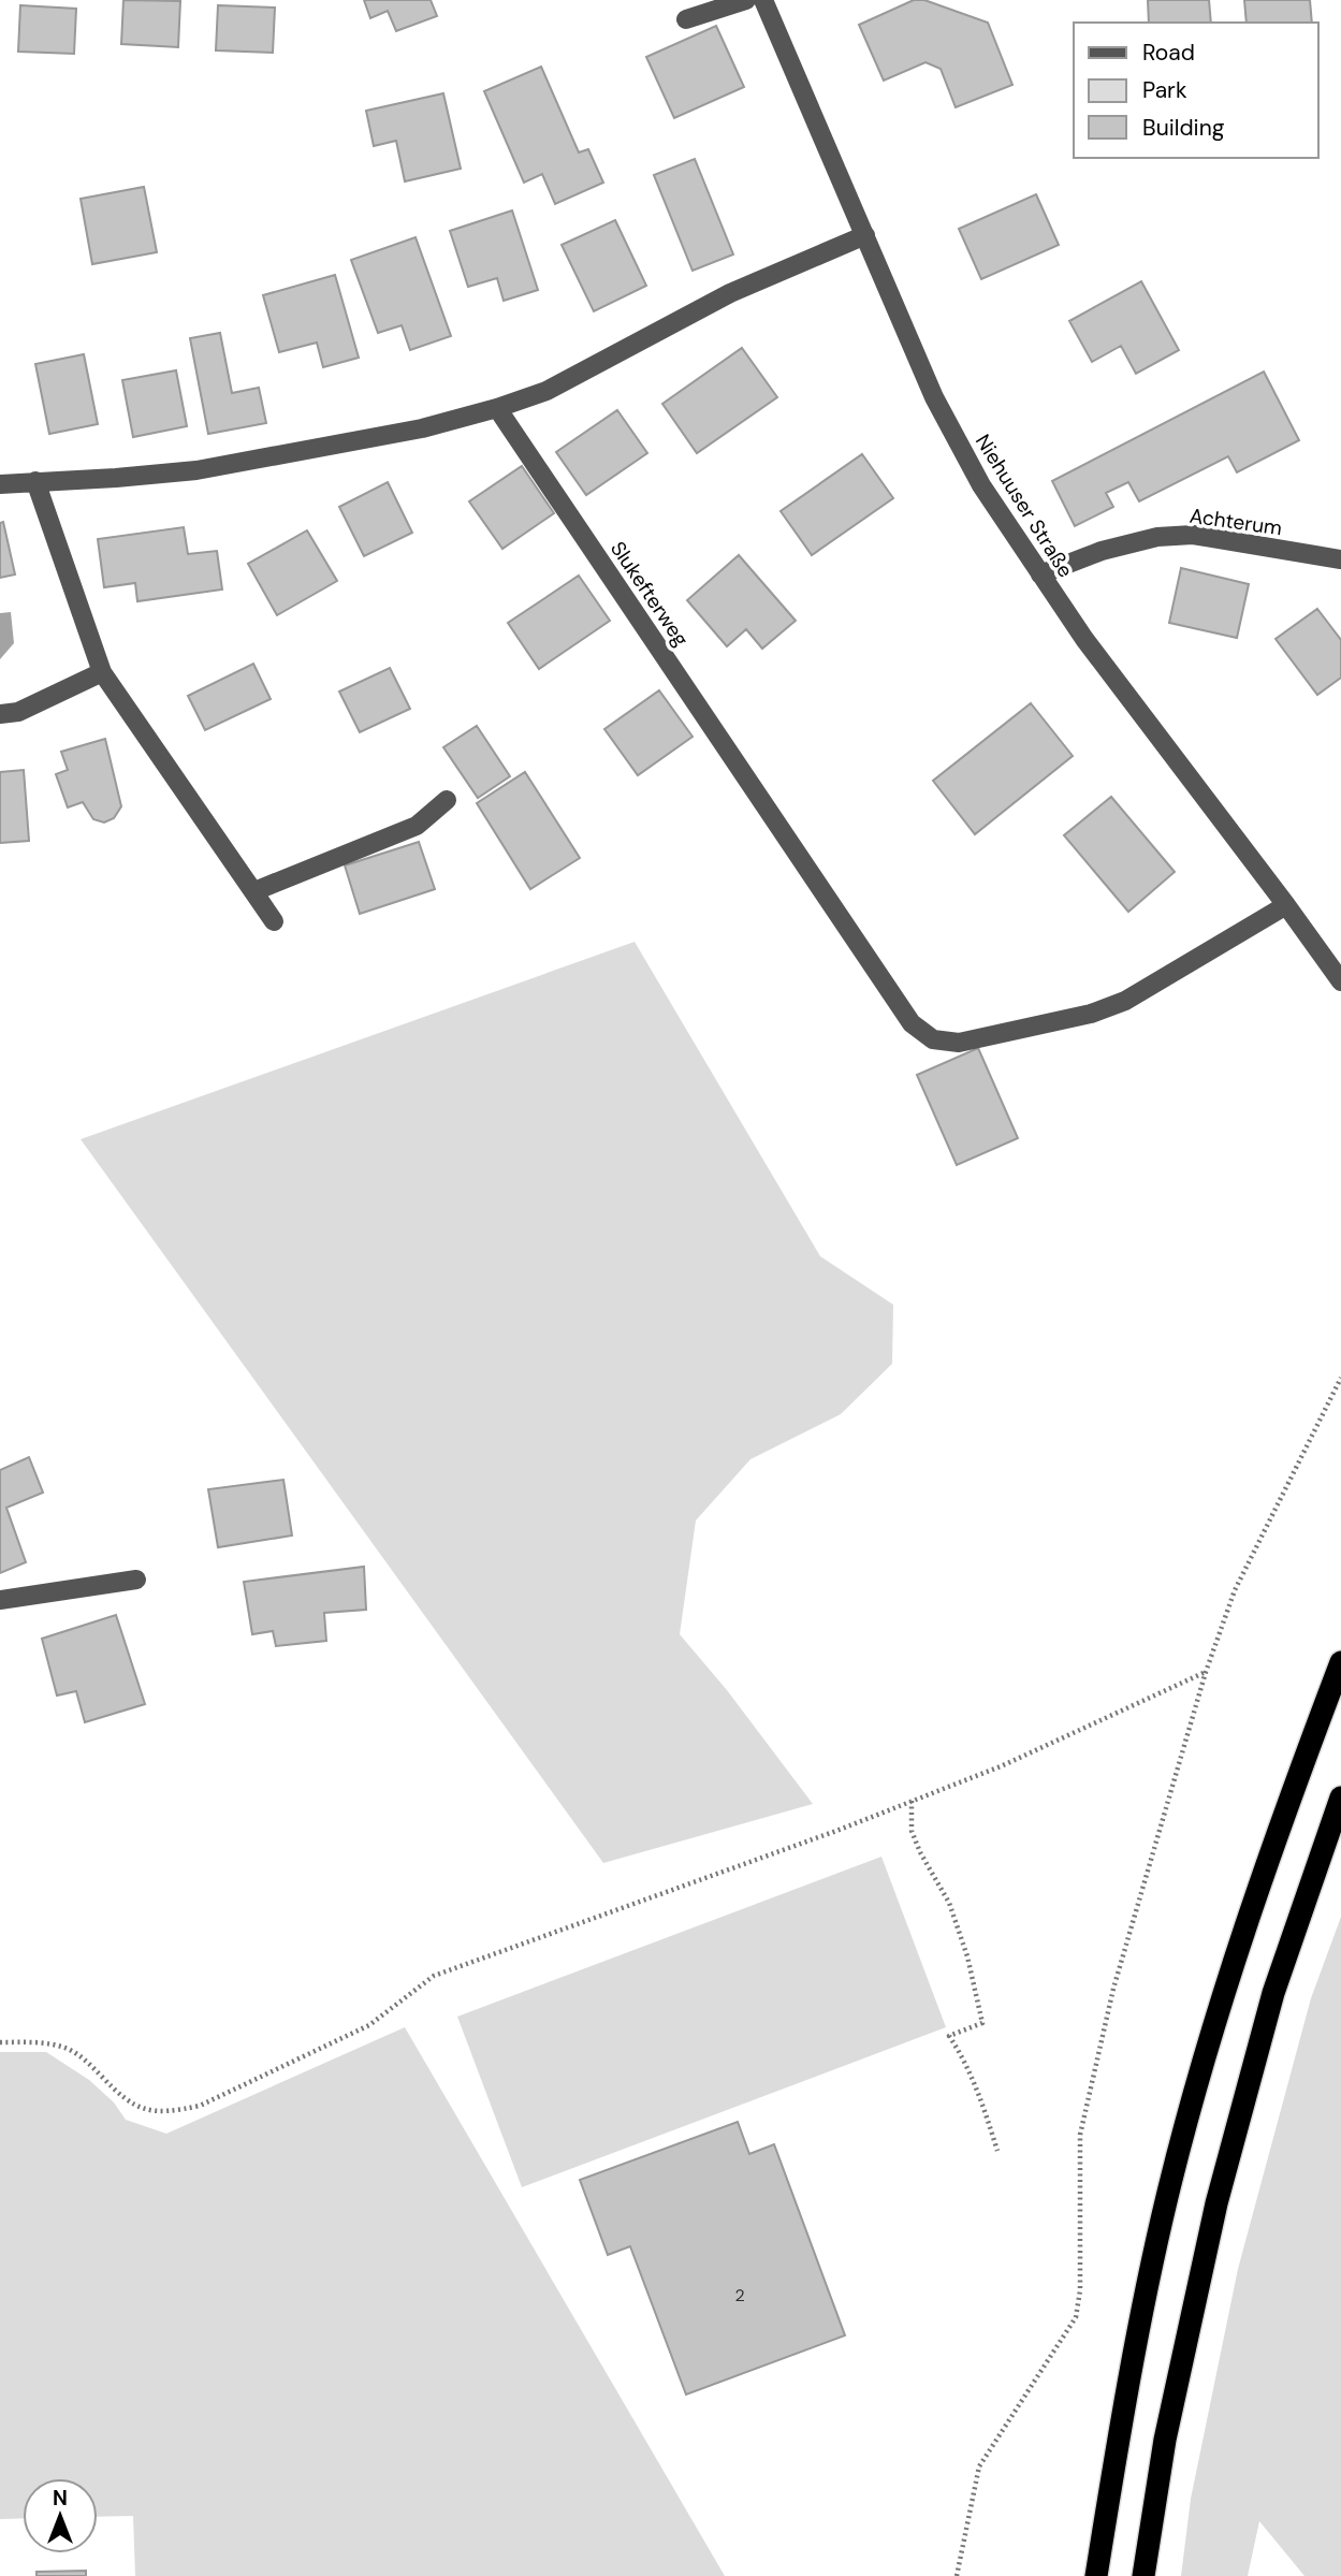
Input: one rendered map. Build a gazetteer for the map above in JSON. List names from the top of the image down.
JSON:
{
  "streets": {
    "street": ["Niehuuser Straße", "Achterum", "Slukefterweg"]
  },
  "crossings": [
    ["Niehuuser Straße", "Achterum"],
    ["Niehuuser Straße", "Slukefterweg"]
  ],
  "house_numbers": ["2"],
  "legend": ["Road", "Park", "Building"],
  "north": "top"
}
